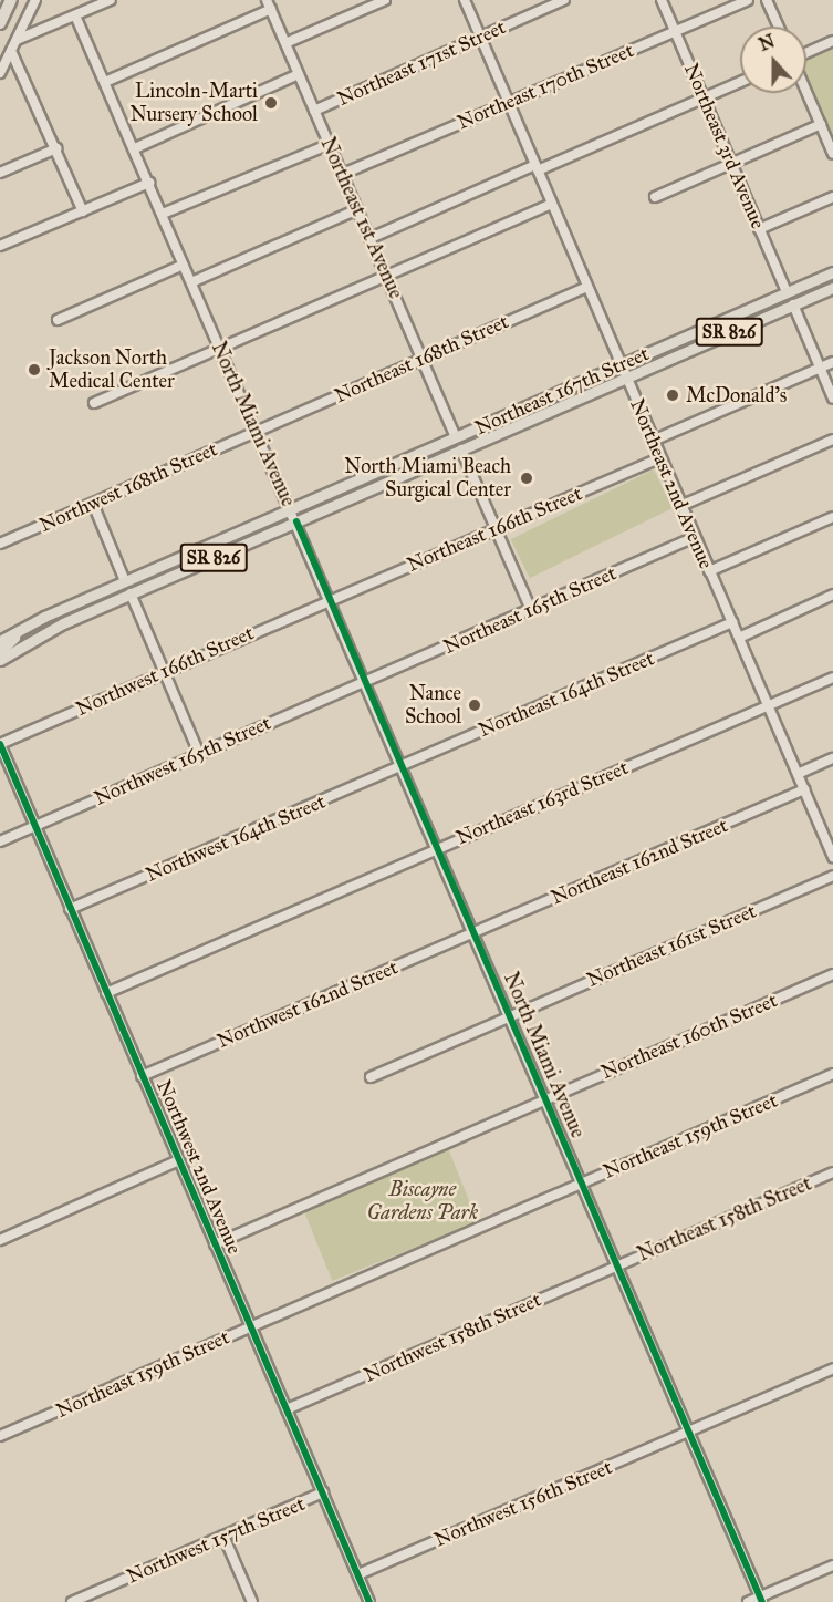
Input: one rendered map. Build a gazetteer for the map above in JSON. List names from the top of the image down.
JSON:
{
  "streets": {
    "main road": ["SR 826", "Northeast 167th Street"],
    "street": [
      "Northeast 171st Street",
      "Northeast 170th Street",
      "Northeast 3rd Avenue",
      "Northeast 1st Avenue",
      "Northeast 168th Street",
      "North Miami Avenue",
      "Northeast 2nd Avenue",
      "Northwest 168th Street",
      "Northeast 166th Street",
      "Northeast 165th Street",
      "Northwest 166th Street",
      "Northeast 164th Street",
      "Northwest 165th Street",
      "Northeast 163rd Street",
      "Northwest 164th Street",
      "Northeast 162nd Street",
      "Northeast 161st Street",
      "Northwest 162nd Street",
      "Northeast 160th Street",
      "Northeast 159th Street",
      "Northwest 2nd Avenue",
      "Northeast 158th Street",
      "Northwest 158th Street",
      "Northwest 156th Street",
      "Northwest 157th Street"
    ]
  },
  "crossings": [
    ["Northeast 171st Street", "Northeast 1st Avenue"],
    ["Northeast 171st Street", "Northeast 2nd Avenue"],
    ["Northeast 170th Street", "Northeast 3rd Avenue"],
    ["Northeast 170th Street", "Northeast 1st Avenue"],
    ["Northeast 170th Street", "Northeast 2nd Avenue"],
    ["Northeast 3rd Avenue", "Northeast 167th Street"],
    ["Northeast 1st Avenue", "Northeast 168th Street"],
    ["Northeast 1st Avenue", "Northeast 167th Street"],
    ["SR 826", "Northeast 167th Street"],
    ["SR 826", "North Miami Avenue"],
    ["Northeast 168th Street", "North Miami Avenue"],
    ["Northeast 168th Street", "Northeast 2nd Avenue"],
    ["Northeast 168th Street", "Northwest 168th Street"],
    ["Northeast 167th Street", "North Miami Avenue"],
    ["Northeast 167th Street", "Northeast 2nd Avenue"],
    ["North Miami Avenue", "Northwest 168th Street"],
    ["North Miami Avenue", "Northeast 166th Street"],
    ["North Miami Avenue", "Northeast 165th Street"],
    ["North Miami Avenue", "Northwest 166th Street"],
    ["North Miami Avenue", "Northeast 164th Street"],
    ["North Miami Avenue", "Northwest 165th Street"],
    ["North Miami Avenue", "Northeast 163rd Street"],
    ["North Miami Avenue", "Northwest 164th Street"],
    ["North Miami Avenue", "Northeast 162nd Street"],
    ["North Miami Avenue", "Northeast 161st Street"],
    ["North Miami Avenue", "Northwest 162nd Street"],
    ["North Miami Avenue", "Northeast 160th Street"],
    ["North Miami Avenue", "Northeast 159th Street"],
    ["North Miami Avenue", "Northeast 158th Street"],
    ["North Miami Avenue", "Northwest 158th Street"],
    ["North Miami Avenue", "Northwest 156th Street"],
    ["Northeast 2nd Avenue", "Northeast 166th Street"],
    ["Northeast 2nd Avenue", "Northeast 165th Street"],
    ["Northeast 2nd Avenue", "Northeast 164th Street"],
    ["Northeast 2nd Avenue", "Northeast 163rd Street"],
    ["Northeast 2nd Avenue", "Northeast 162nd Street"],
    ["Northeast 166th Street", "Northwest 166th Street"],
    ["Northeast 165th Street", "Northwest 165th Street"],
    ["Northwest 166th Street", "Northwest 2nd Avenue"],
    ["Northeast 164th Street", "Northwest 164th Street"],
    ["Northwest 165th Street", "Northwest 2nd Avenue"],
    ["Northeast 163rd Street", "Northwest 2nd Avenue"],
    ["Northwest 164th Street", "Northwest 2nd Avenue"],
    ["Northeast 162nd Street", "Northwest 162nd Street"],
    ["Northwest 162nd Street", "Northwest 2nd Avenue"],
    ["Northeast 160th Street", "Northwest 2nd Avenue"],
    ["Northeast 159th Street", "Northwest 2nd Avenue"],
    ["Northwest 2nd Avenue", "Northwest 158th Street"],
    ["Northwest 2nd Avenue", "Northwest 156th Street"],
    ["Northwest 2nd Avenue", "Northwest 157th Street"],
    ["Northeast 158th Street", "Northwest 158th Street"]
  ],
  "parks": ["Biscayne Gardens Park"],
  "places": [
    "Lincoln-Marti Nursery School",
    "Jackson North Medical Center",
    "McDonald's",
    "North Miami Beach Surgical Center",
    "Nance School"
  ],
  "north": "top"
}
